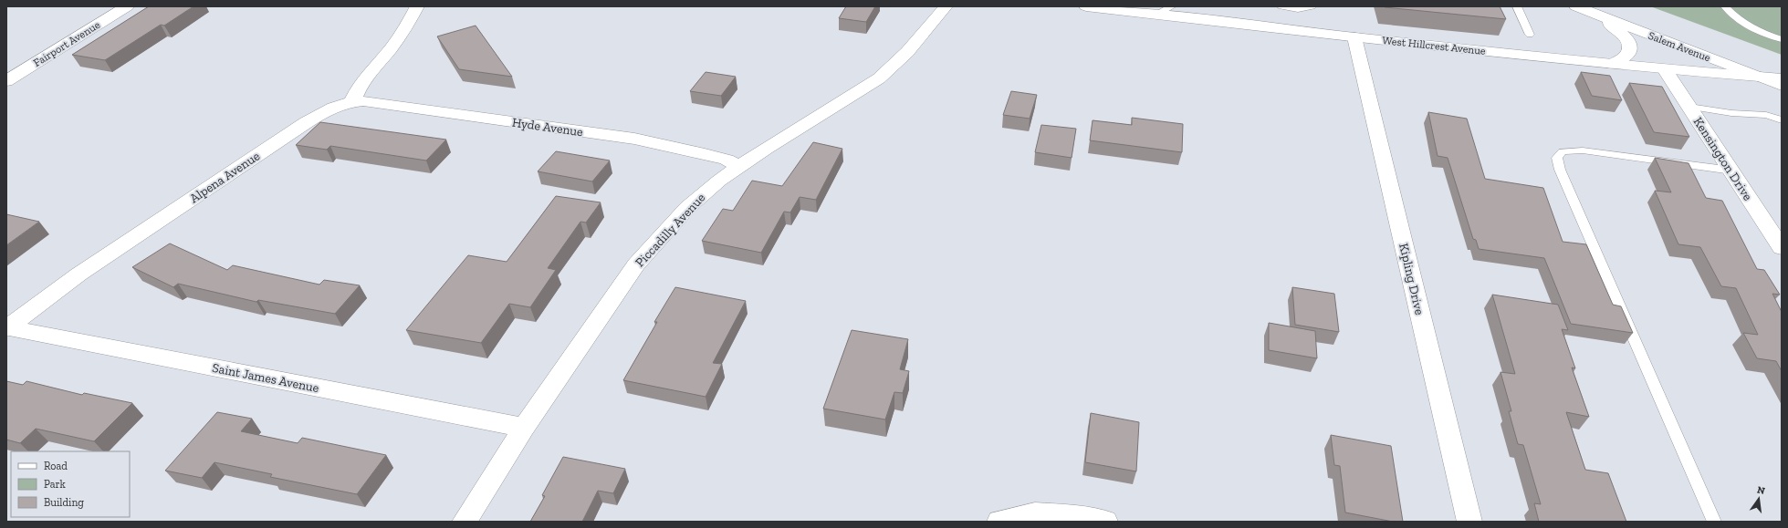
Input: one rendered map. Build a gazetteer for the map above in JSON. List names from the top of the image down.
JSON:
{
  "streets": {
    "street": [
      "Fairport Avenue",
      "West Hillcrest Avenue",
      "Salem Avenue",
      "Hyde Avenue",
      "Kensington Drive",
      "Alpena Avenue",
      "Piccadilly Avenue",
      "Kipling Drive",
      "Saint James Avenue"
    ]
  },
  "crossings": [
    ["West Hillcrest Avenue", "Salem Avenue"],
    ["West Hillcrest Avenue", "Kensington Drive"],
    ["West Hillcrest Avenue", "Kipling Drive"],
    ["Hyde Avenue", "Alpena Avenue"],
    ["Hyde Avenue", "Piccadilly Avenue"],
    ["Alpena Avenue", "Saint James Avenue"],
    ["Piccadilly Avenue", "Saint James Avenue"]
  ],
  "legend": ["Road", "Park", "Building"],
  "north": "top"
}
